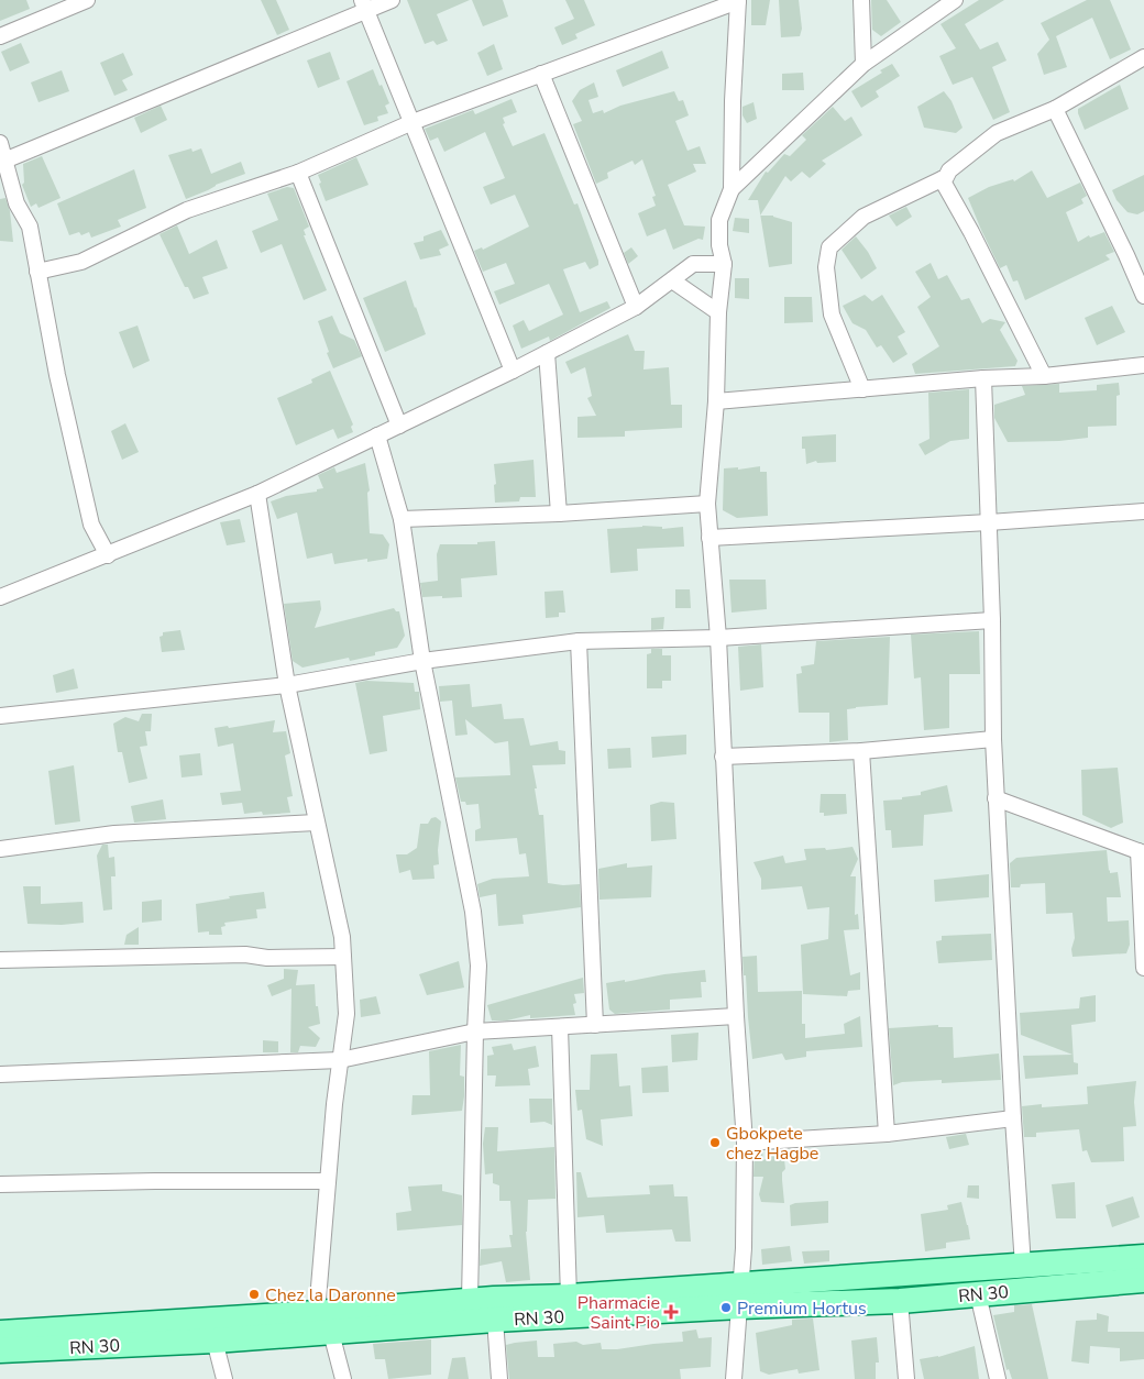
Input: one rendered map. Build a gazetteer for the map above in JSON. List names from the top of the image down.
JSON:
{
  "streets": {
    "main road": ["RN 30"]
  },
  "places": {
    "other": ["Gbokpete chez Hagbe", "Chez la Daronne", "Premium Hortus"],
    "health": ["Pharmacie Saint Pio"]
  }
}
